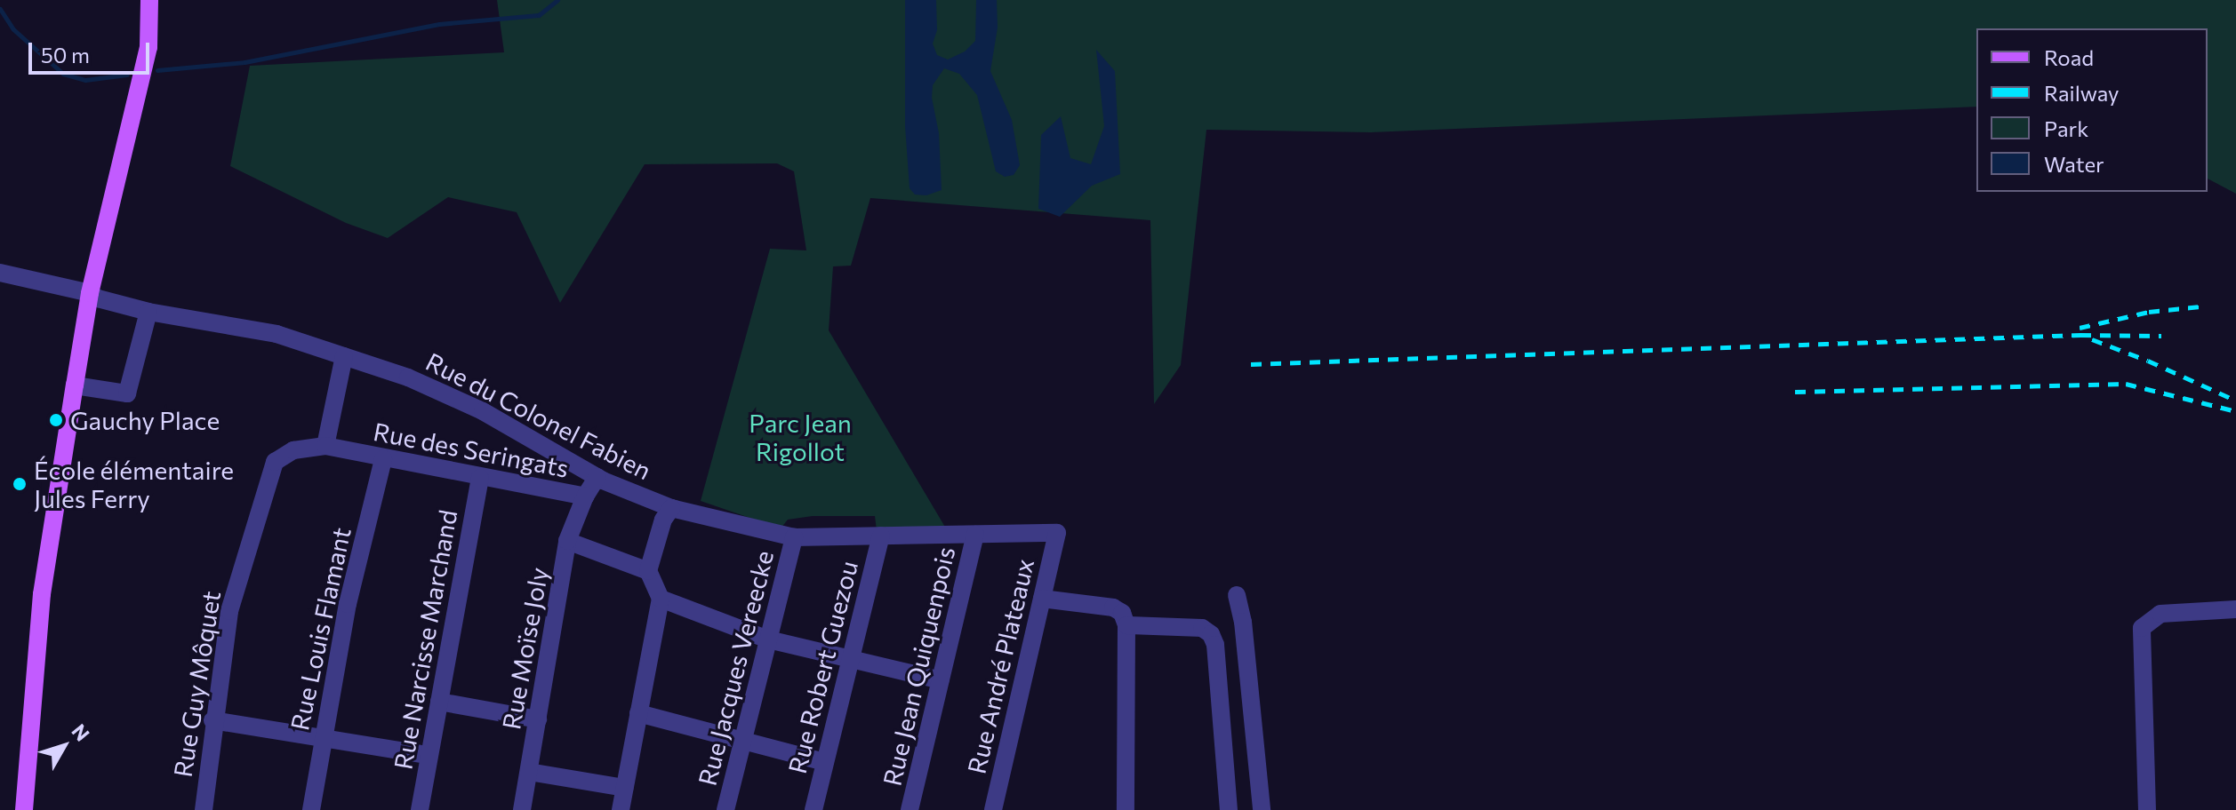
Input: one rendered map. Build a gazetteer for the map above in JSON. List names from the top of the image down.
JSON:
{
  "streets": {
    "street": [
      "Rue du Colonel Fabien",
      "Rue des Seringats",
      "Rue Louis Flamant",
      "Rue Narcisse Marchand",
      "Rue Moïse Joly",
      "Rue Jean Quiquenpois",
      "Rue André Plateaux",
      "Rue Robert Guezou",
      "Rue Jacques Vereecke",
      "Rue Guy Môquet"
    ]
  },
  "crossings": [
    ["Rue du Colonel Fabien", "Rue des Seringats"],
    ["Rue du Colonel Fabien", "Rue Jean Quiquenpois"],
    ["Rue du Colonel Fabien", "Rue André Plateaux"],
    ["Rue du Colonel Fabien", "Rue Robert Guezou"],
    ["Rue du Colonel Fabien", "Rue Jacques Vereecke"],
    ["Rue des Seringats", "Rue Louis Flamant"],
    ["Rue des Seringats", "Rue Narcisse Marchand"],
    ["Rue des Seringats", "Rue Moïse Joly"],
    ["Rue des Seringats", "Rue Guy Môquet"]
  ],
  "parks": ["Parc Jean Rigollot"],
  "places": ["Gauchy Place", "École élémentaire Jules Ferry"],
  "legend": [
    "Road",
    "Railway",
    "Park",
    "Water"
  ],
  "scale_bar": "50 m",
  "north": "top right"
}
